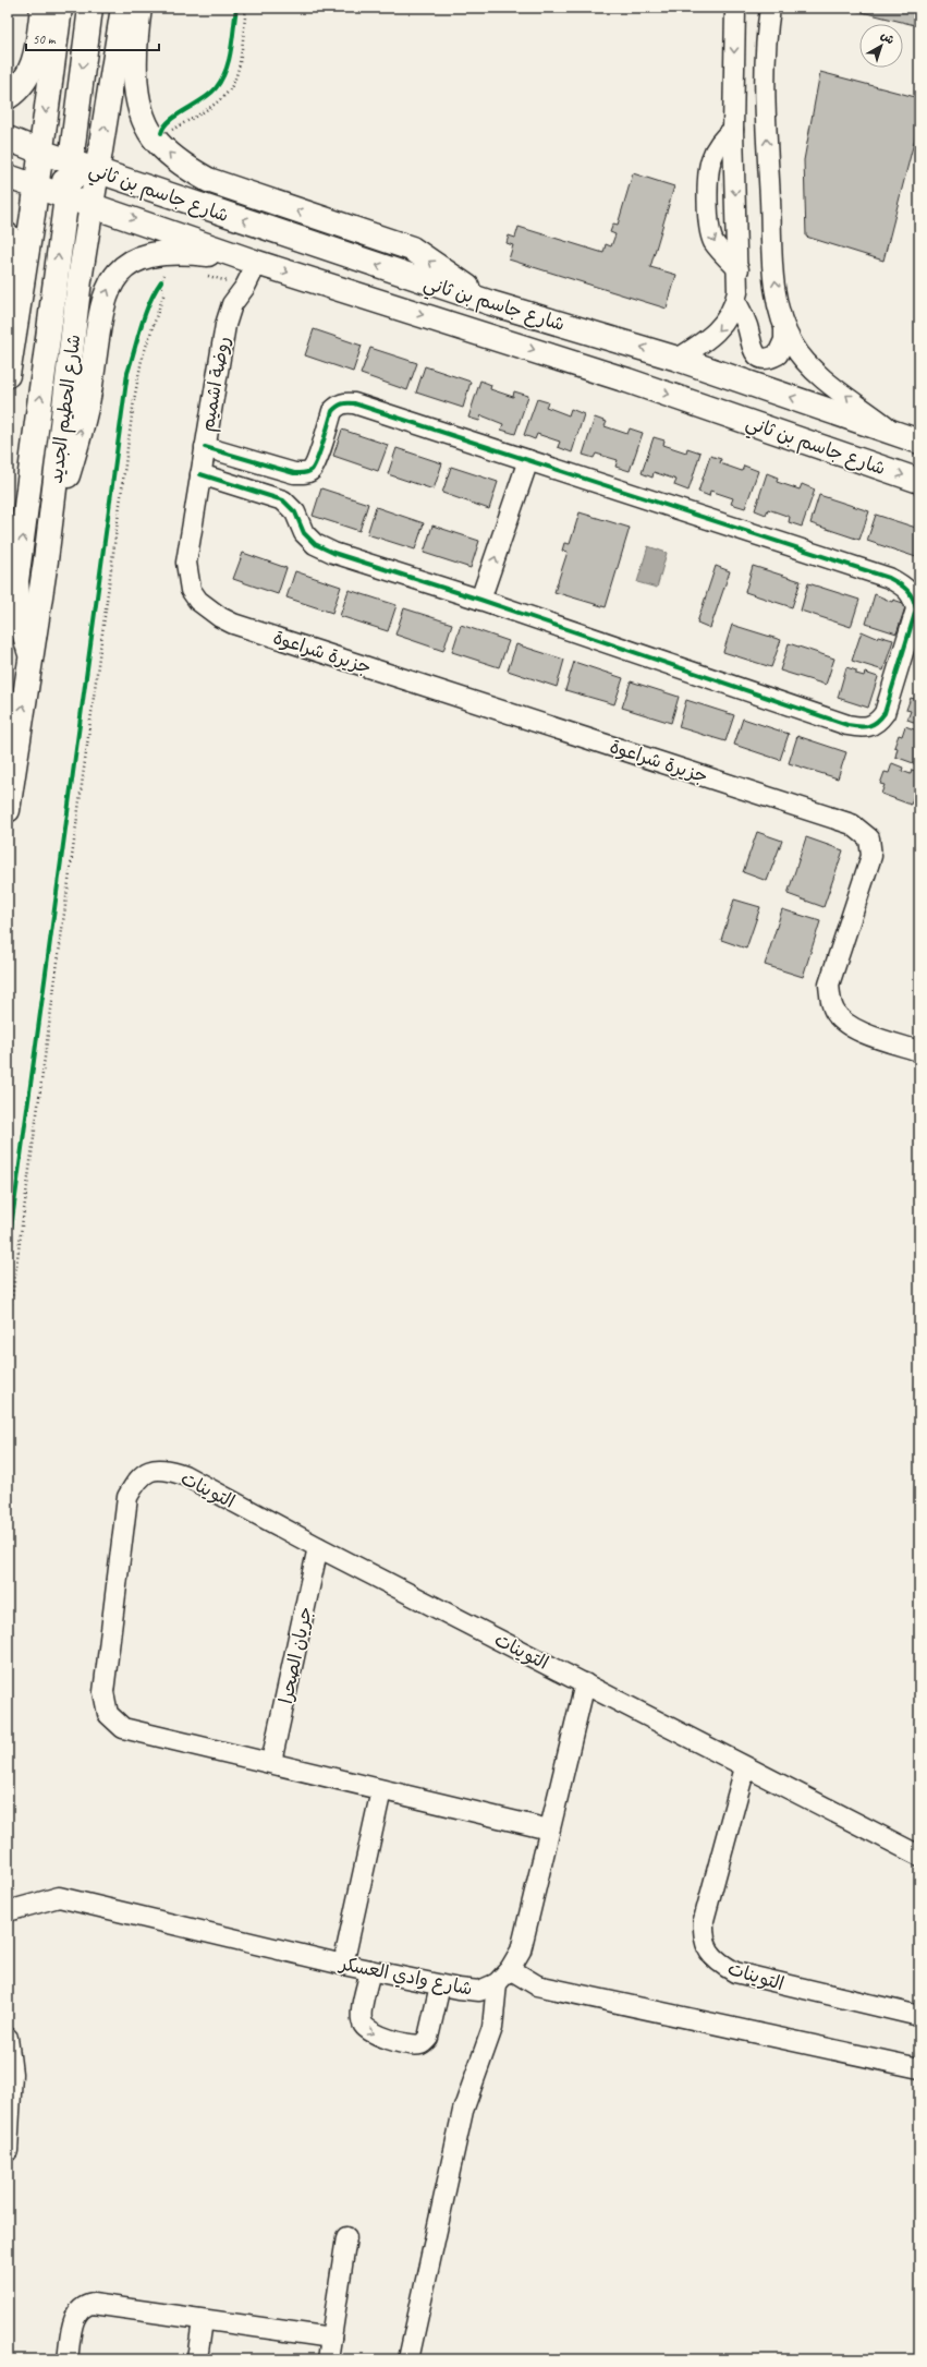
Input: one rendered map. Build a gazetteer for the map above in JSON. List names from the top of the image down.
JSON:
{
  "streets": {
    "main road": ["شارع جاسم بن ثاني", "شارع الحطيم الجديد"],
    "street": [
      "روضة اشميم",
      "جزيرة شراعوة",
      "التوينات",
      "جريان الصحرا",
      "شارع وادي العسكر"
    ]
  },
  "crossings": [
    ["شارع جاسم بن ثاني", "روضة اشميم"],
    ["شارع جاسم بن ثاني", "شارع الحطيم الجديد"],
    ["روضة اشميم", "جزيرة شراعوة"],
    ["التوينات", "جريان الصحرا"]
  ],
  "scale_bar": "50 m",
  "north": "top right"
}
